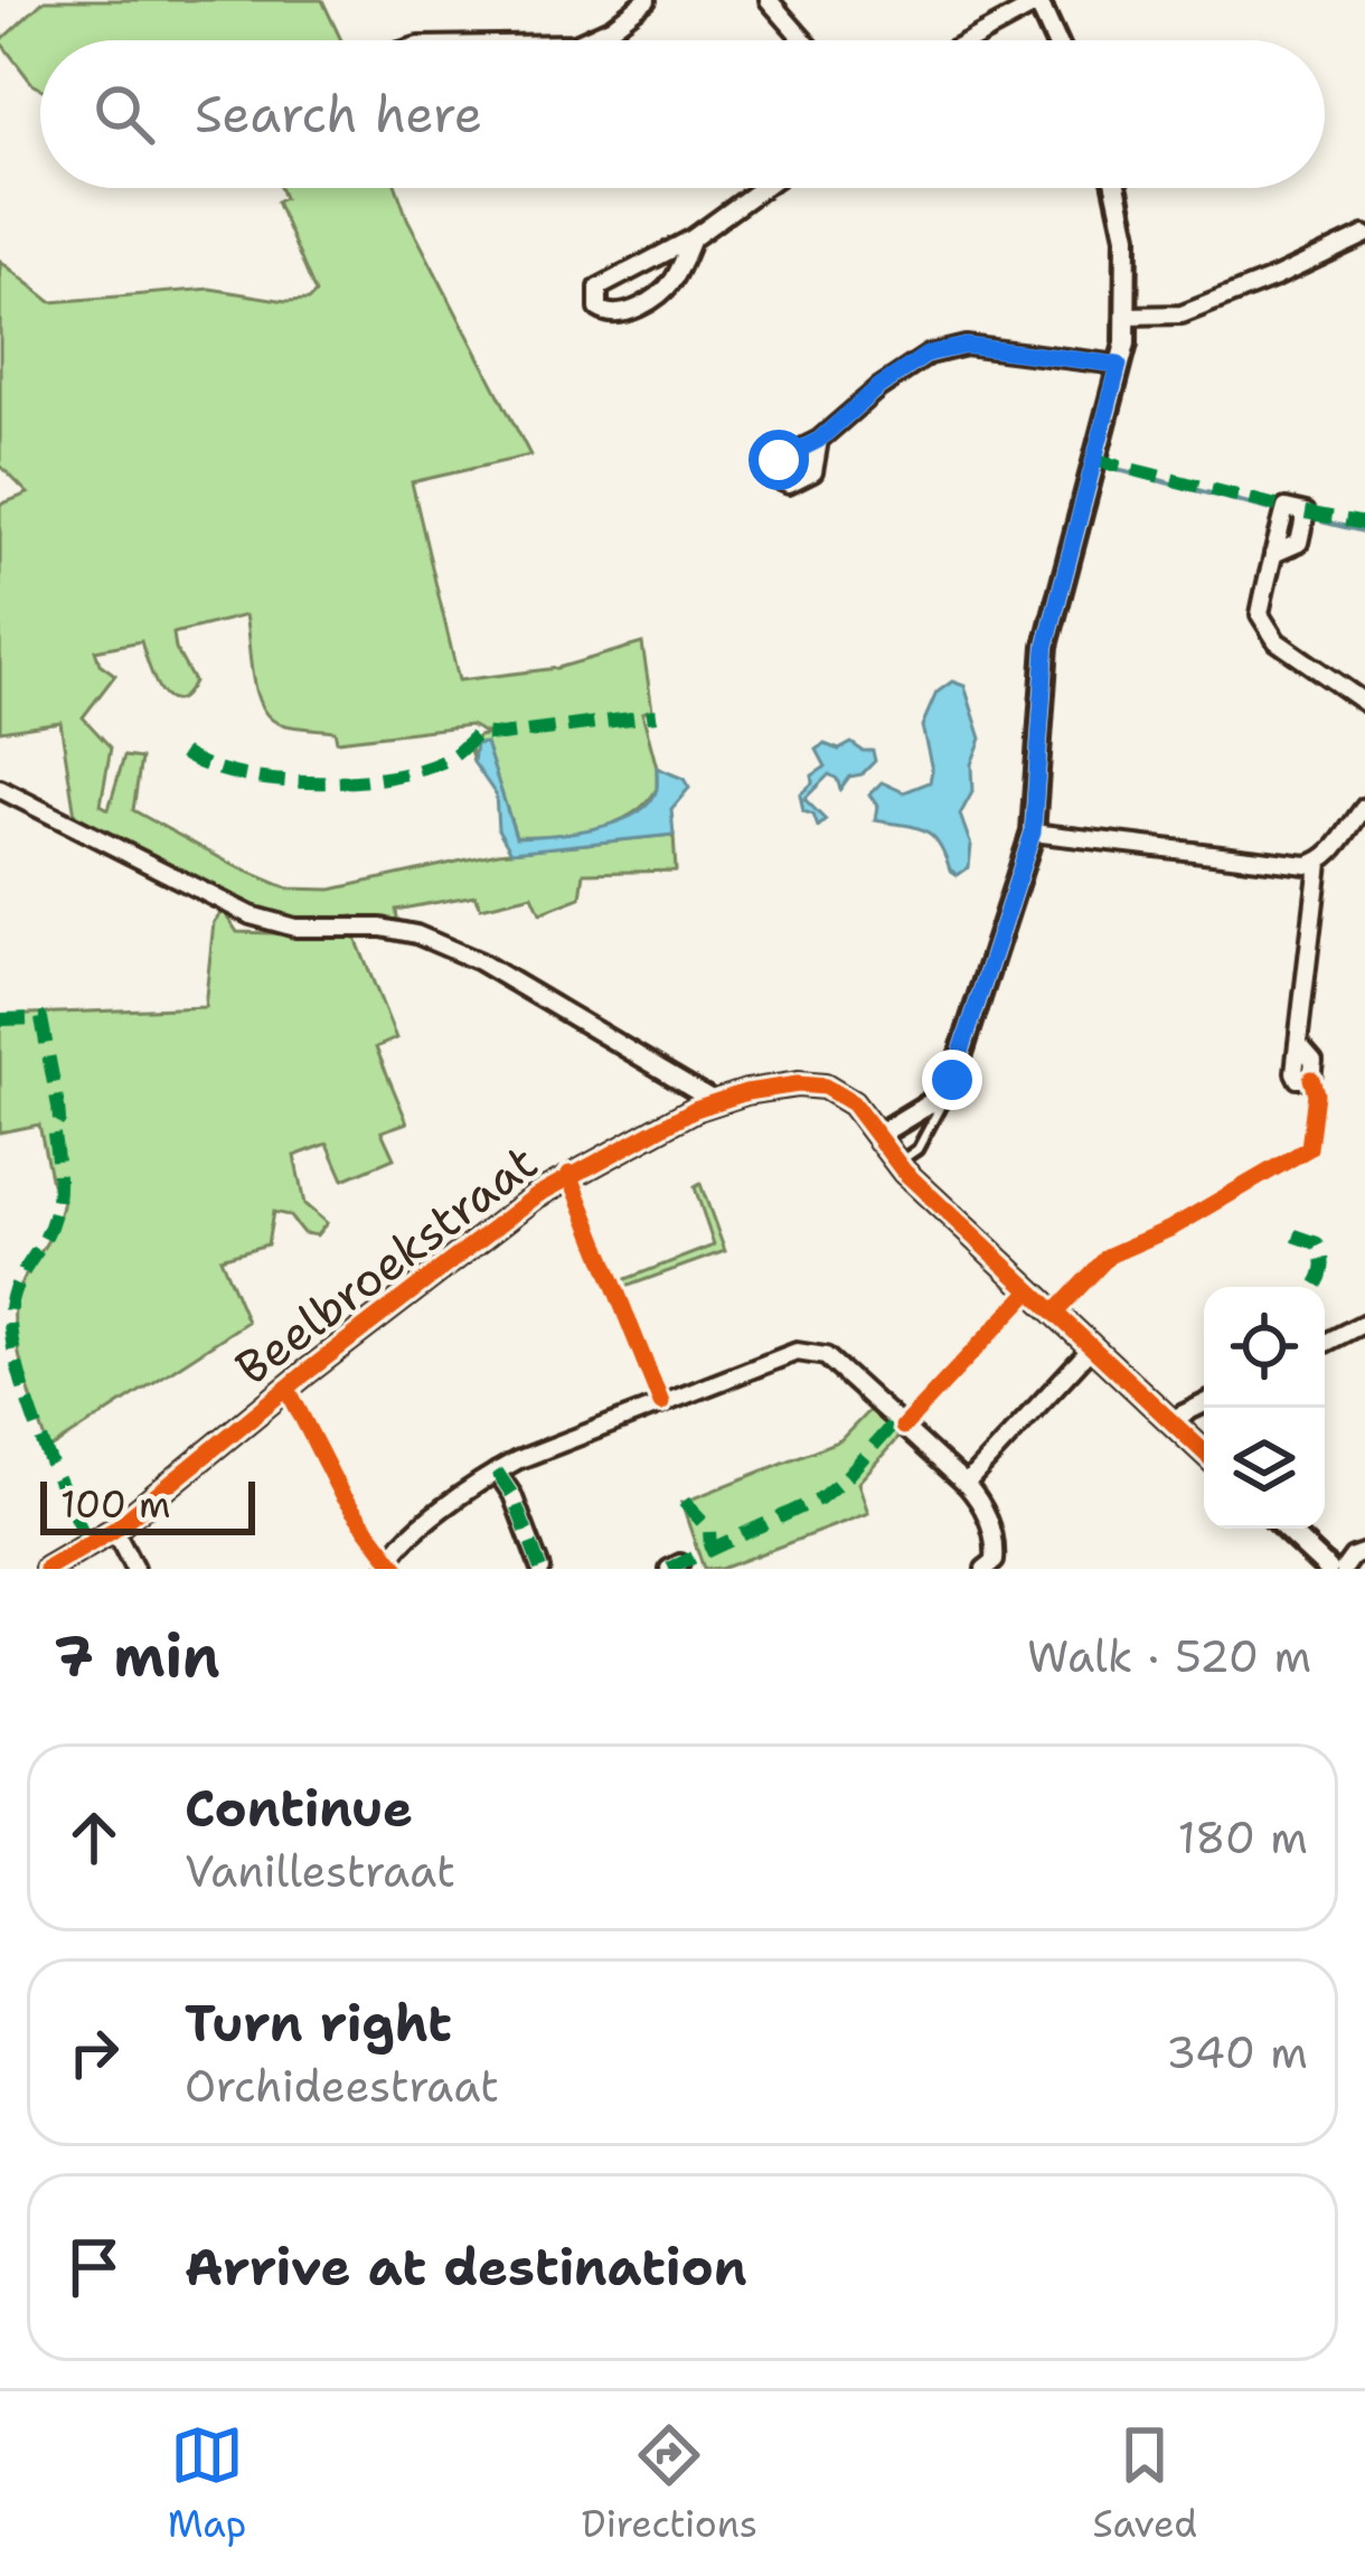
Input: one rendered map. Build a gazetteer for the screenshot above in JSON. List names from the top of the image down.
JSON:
{
  "streets": {
    "street": ["Beelbroekstraat"]
  },
  "scale_bar": "100 m",
  "page": {
    "search": "Search here",
    "scale": "100 m",
    "heading": ["7 min", "Walk · 520 m"],
    "list": [
      ["Continue", "Vanillestraat", "180 m"],
      ["Turn right", "Orchideestraat", "340 m"],
      "Arrive at destination"
    ],
    "nav": ["Map", "Directions", "Saved"]
  }
}
